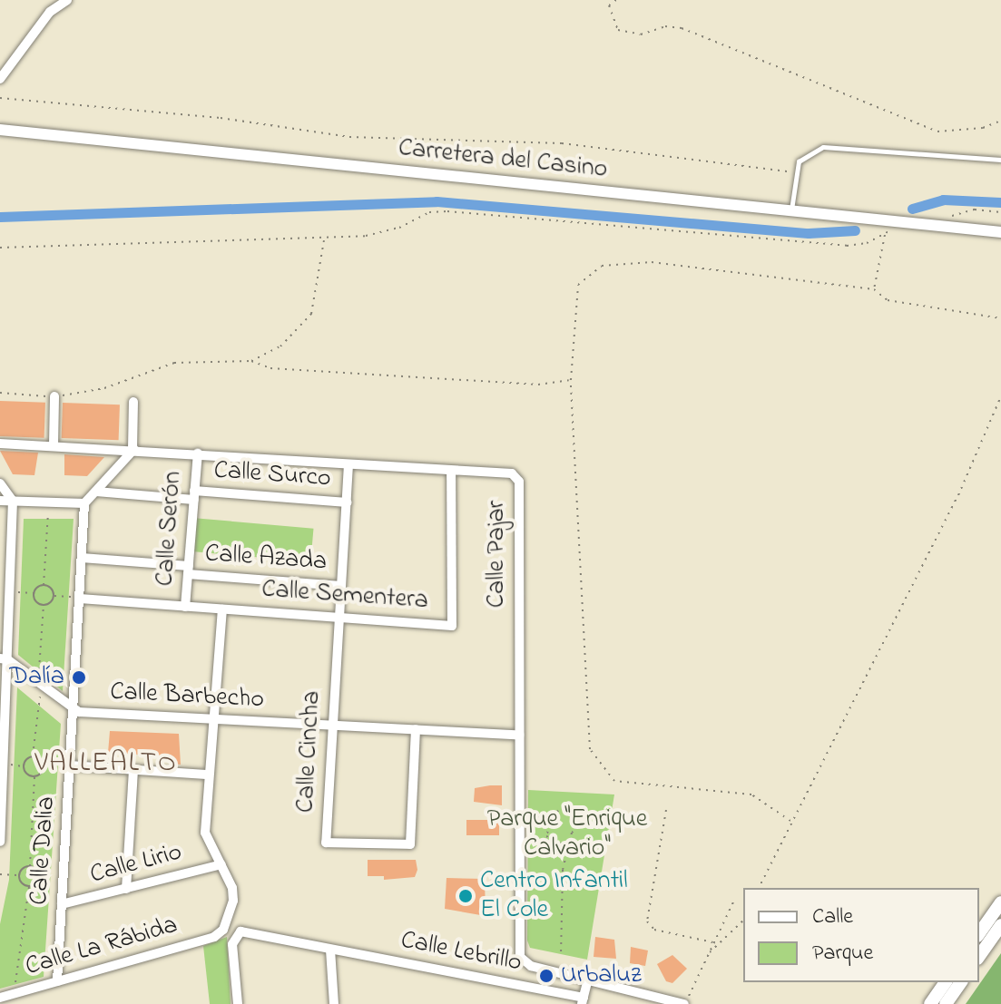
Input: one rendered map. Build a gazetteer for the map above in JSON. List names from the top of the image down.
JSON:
{
  "streets": {
    "street": [
      "Carretera del Casino",
      "Calle Surco",
      "Calle Serón",
      "Calle Pajar",
      "Calle Azada",
      "Calle Sementera",
      "Calle Barbecho",
      "Calle Cincha",
      "Calle Dalia",
      "Calle Lirio",
      "Calle La Rábida",
      "Calle Lebrillo"
    ]
  },
  "crossings": [
    ["Calle Surco", "Calle Serón"],
    ["Calle Surco", "Calle Cincha"],
    ["Calle Serón", "Calle Pajar"],
    ["Calle Serón", "Calle Azada"],
    ["Calle Serón", "Calle Sementera"],
    ["Calle Pajar", "Calle Sementera"],
    ["Calle Pajar", "Calle Barbecho"],
    ["Calle Pajar", "Calle Cincha"],
    ["Calle Azada", "Calle Cincha"],
    ["Calle Sementera", "Calle Cincha"],
    ["Calle Sementera", "Calle Dalia"],
    ["Calle Barbecho", "Calle Cincha"],
    ["Calle Barbecho", "Calle Dalia"],
    ["Calle Dalia", "Calle Lirio"],
    ["Calle Dalia", "Calle La Rábida"],
    ["Calle Lirio", "Calle La Rábida"]
  ],
  "districts": ["VALLEALTO"],
  "parks": ["Parque \"Enrique Calvario\""],
  "places": ["Dalía", "Centro Infantil El Cole", "Urbaluz"],
  "legend": ["Calle", "Parque"]
}
